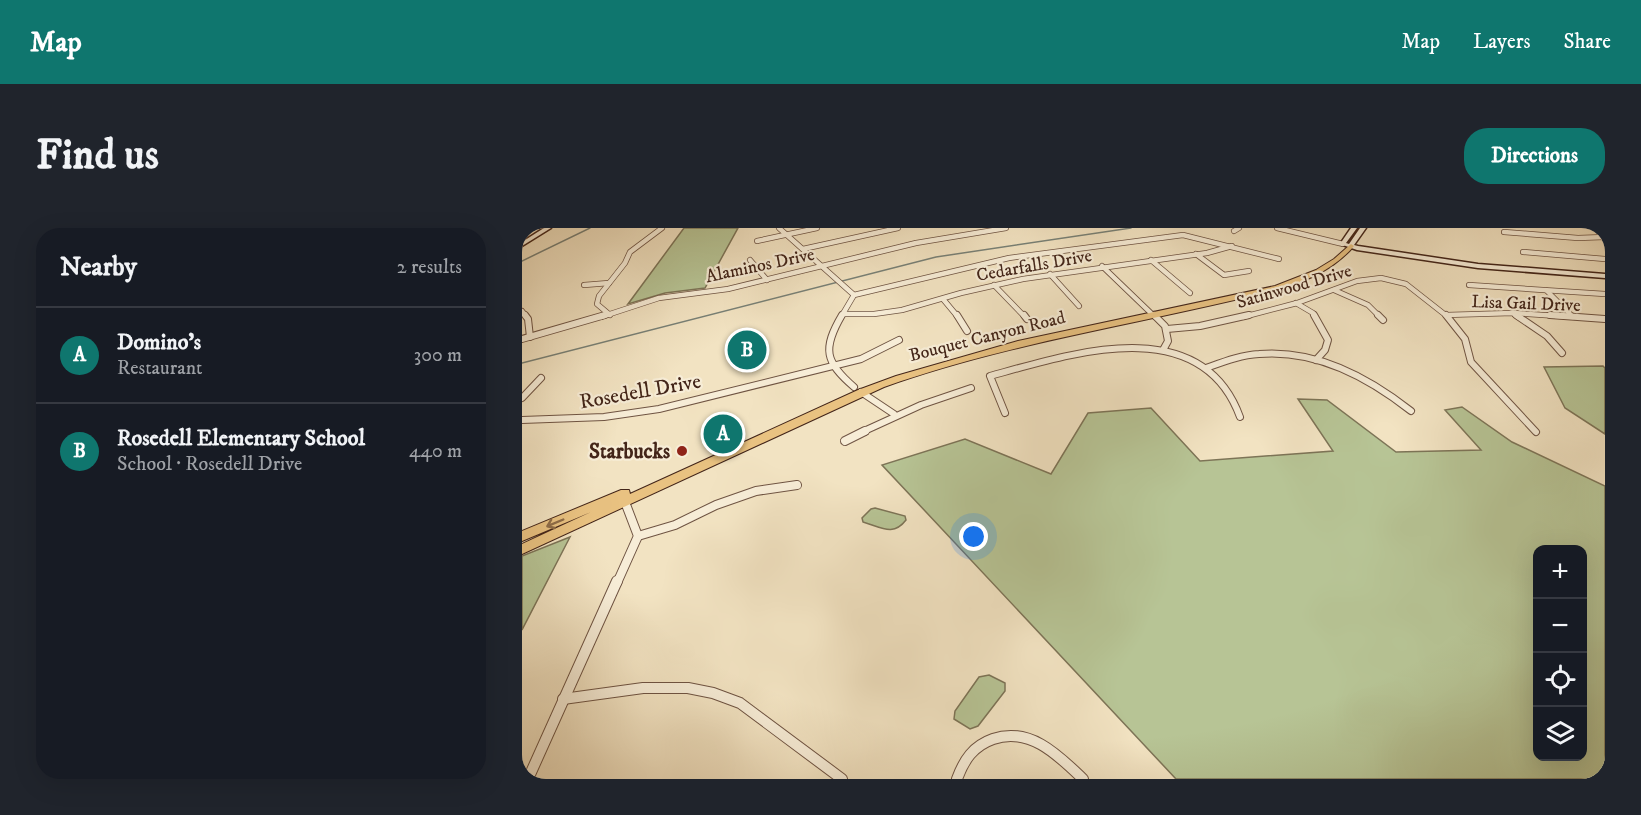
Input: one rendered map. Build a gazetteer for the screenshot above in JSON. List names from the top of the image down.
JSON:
{
  "streets": {
    "main road": ["Bouquet Canyon Road"],
    "street": [
      "Alaminos Drive",
      "Cedarfalls Drive",
      "Satinwood Drive",
      "Lisa Gail Drive",
      "Rosedell Drive"
    ]
  },
  "crossings": [
    ["Satinwood Drive", "Lisa Gail Drive"]
  ],
  "places": ["Starbucks"],
  "page": {
    "header": "Map",
    "nav": ["Map", "Layers", "Share"],
    "buttons": "Directions",
    "title": "Find us",
    "heading": ["Nearby", "2 results"],
    "list": [
      {
        "mark": "A",
        "name": "Domino's",
        "note": "Restaurant",
        "value": "300 m"
      },
      {
        "mark": "B",
        "name": "Rosedell Elementary School",
        "note": "School · Rosedell Drive",
        "value": "440 m"
      }
    ],
    "pins": ["B", "A"],
    "map_buttons": ["+", "−"]
  }
}
